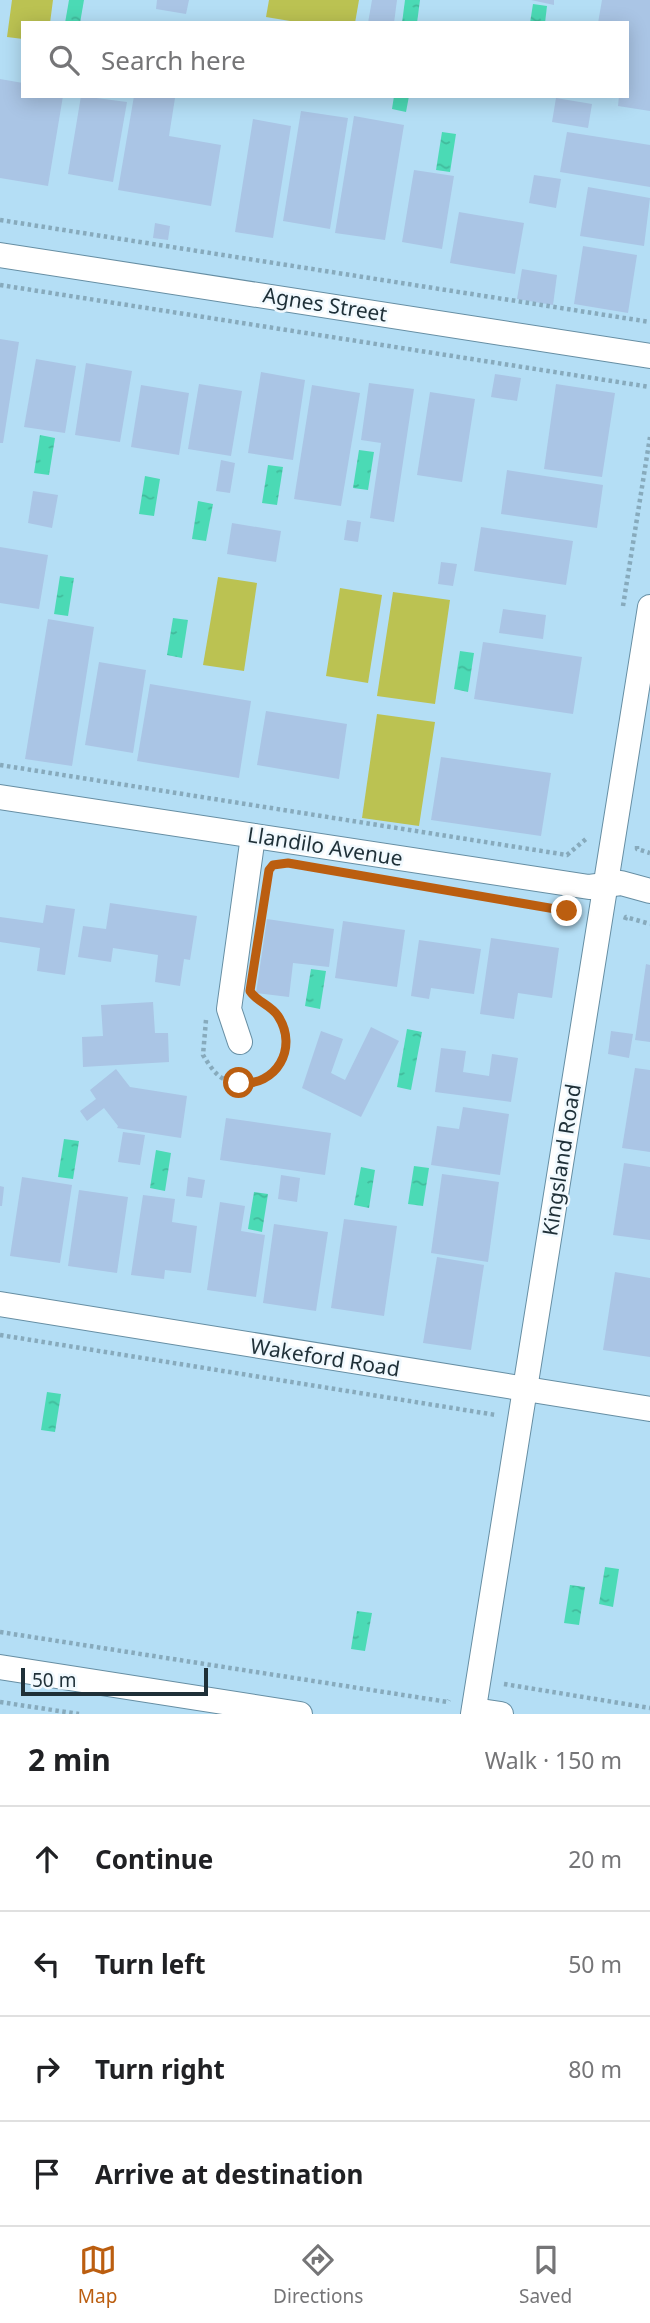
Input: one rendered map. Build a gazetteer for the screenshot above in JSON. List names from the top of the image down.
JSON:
{
  "streets": {
    "street": [
      "Agnes Street",
      "Llandilo Avenue",
      "Kingsland Road",
      "Wakeford Road"
    ]
  },
  "crossings": [
    ["Llandilo Avenue", "Kingsland Road"],
    ["Kingsland Road", "Wakeford Road"]
  ],
  "scale_bar": "50 m",
  "page": {
    "search": "Search here",
    "scale": "50 m",
    "heading": ["2 min", "Walk · 150 m"],
    "list": [
      ["Continue", "20 m"],
      ["Turn left", "50 m"],
      ["Turn right", "80 m"],
      "Arrive at destination"
    ],
    "nav": ["Map", "Directions", "Saved"]
  }
}
